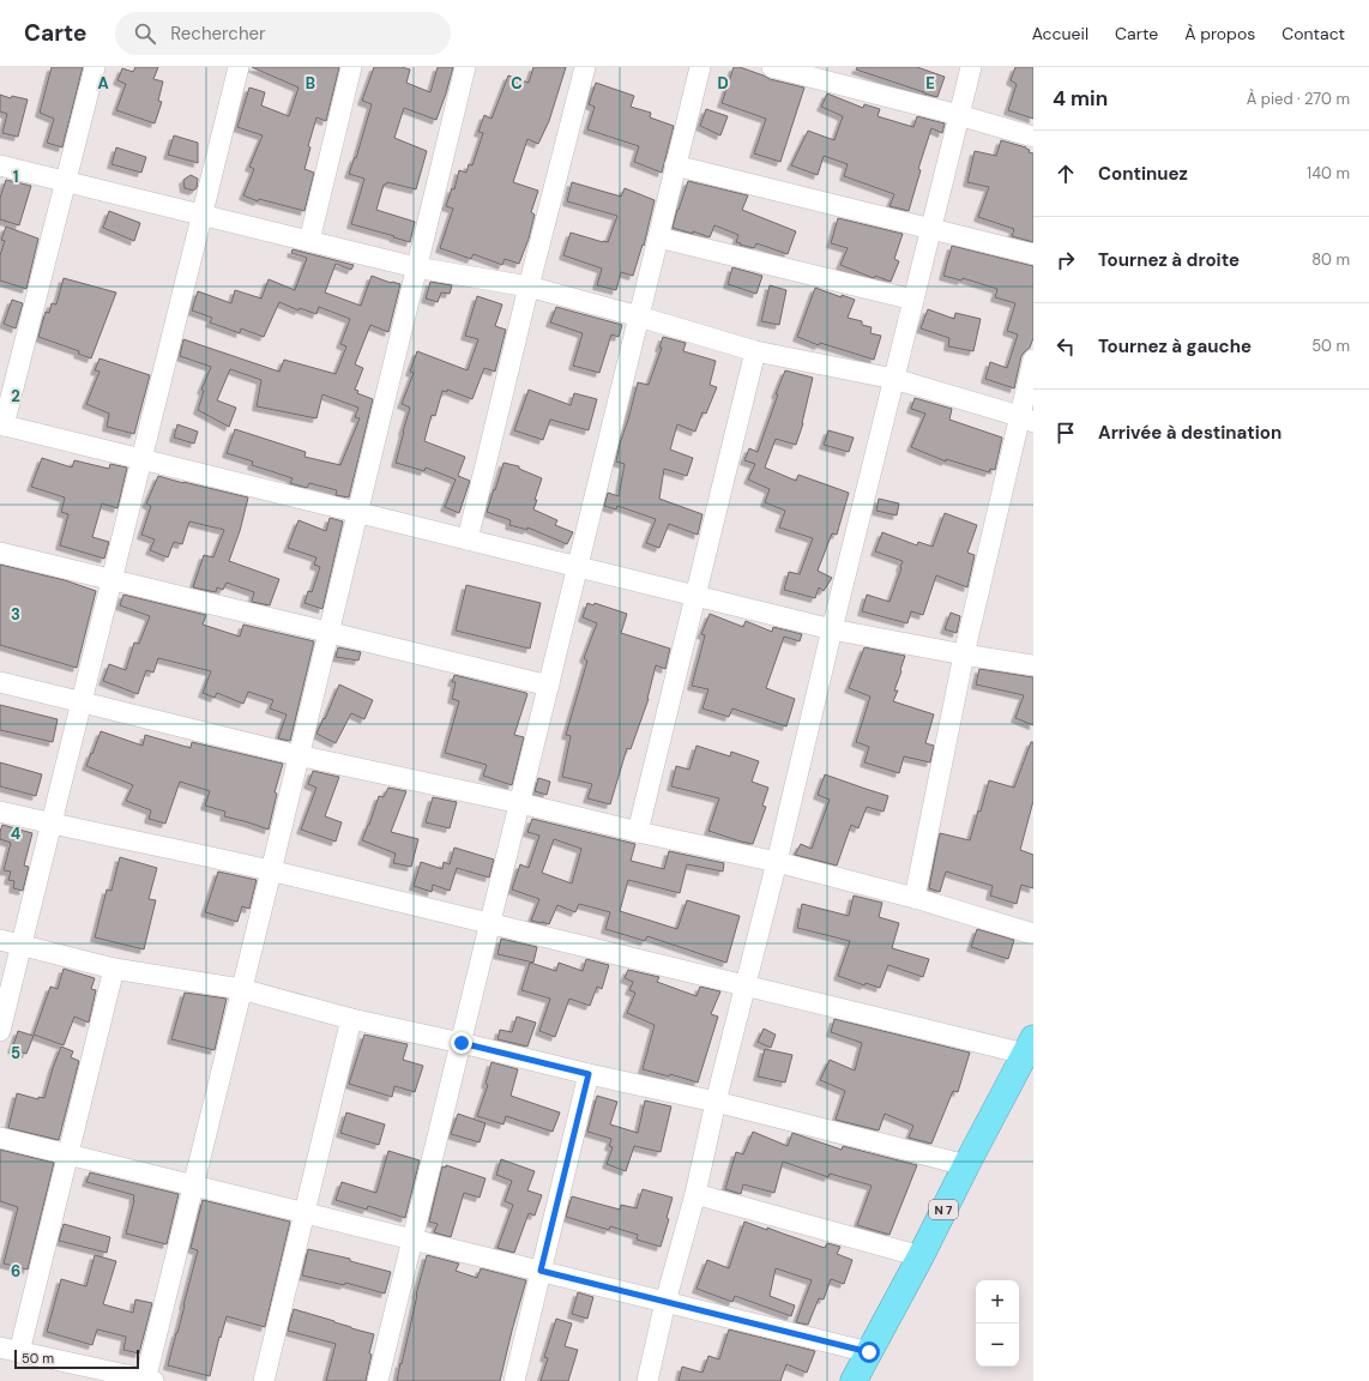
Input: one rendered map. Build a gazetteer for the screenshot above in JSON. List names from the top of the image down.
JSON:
{
  "streets": {
    "highway": ["N 7"]
  },
  "scale_bar": "50 m",
  "page": {
    "header": "Carte",
    "search": "Rechercher",
    "nav": [
      "Accueil",
      "Carte",
      "À propos",
      "Contact"
    ],
    "heading": ["4 min", "À pied · 270 m"],
    "list": [
      ["Continuez", "140 m"],
      ["Tournez à droite", "80 m"],
      ["Tournez à gauche", "50 m"],
      "Arrivée à destination"
    ],
    "map_buttons": ["+", "−"],
    "scale": "50 m"
  },
  "grid": {
    "columns": [
      "A",
      "B",
      "C",
      "D",
      "E"
    ],
    "rows": [
      "1",
      "2",
      "3",
      "4",
      "5",
      "6"
    ]
  }
}
